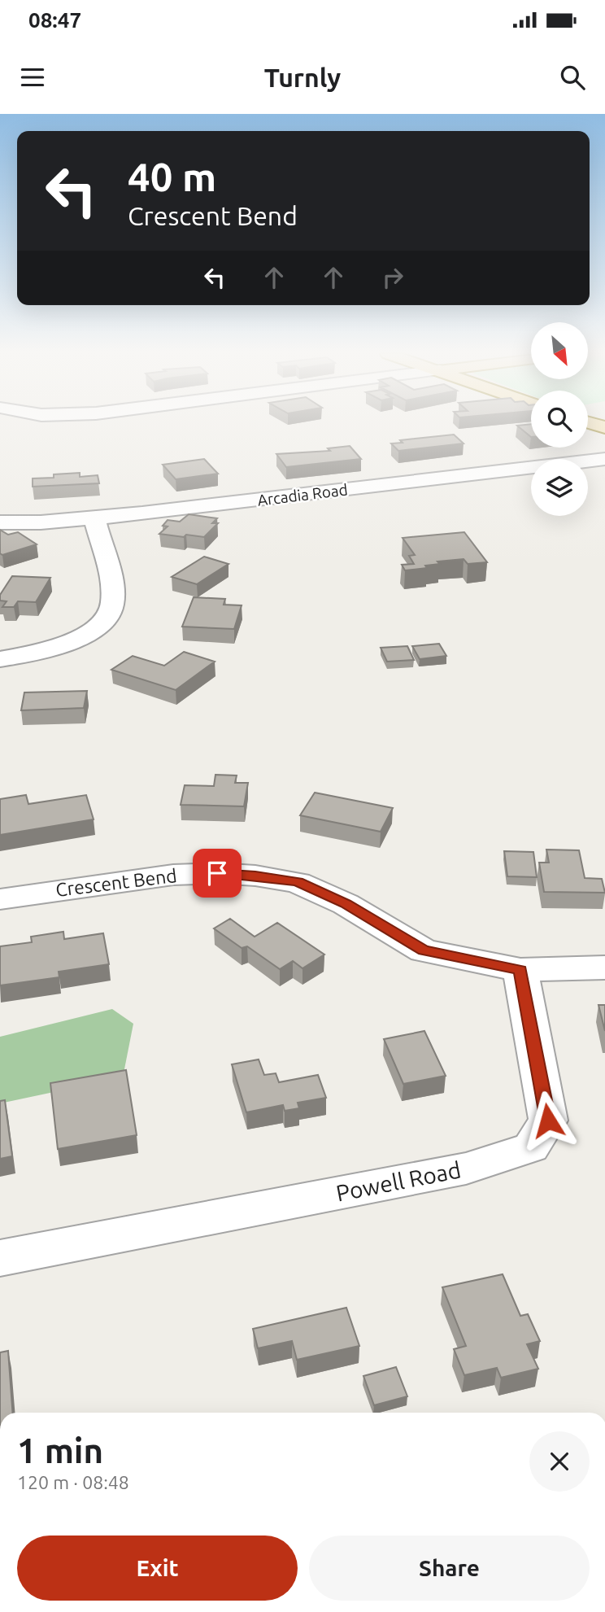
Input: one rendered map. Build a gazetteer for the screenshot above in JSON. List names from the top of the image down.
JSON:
{
  "streets": {
    "street": ["Arcadia Road", "Crescent Bend", "Powell Road"]
  },
  "crossings": [
    ["Crescent Bend", "Powell Road"]
  ],
  "north": "bottom right",
  "page": {
    "status": "08:47",
    "header": "Turnly",
    "turn": ["40 m", "Crescent Bend"],
    "heading": ["1 min", "120 m · 08:48"],
    "buttons": ["Exit", "Share"]
  }
}
